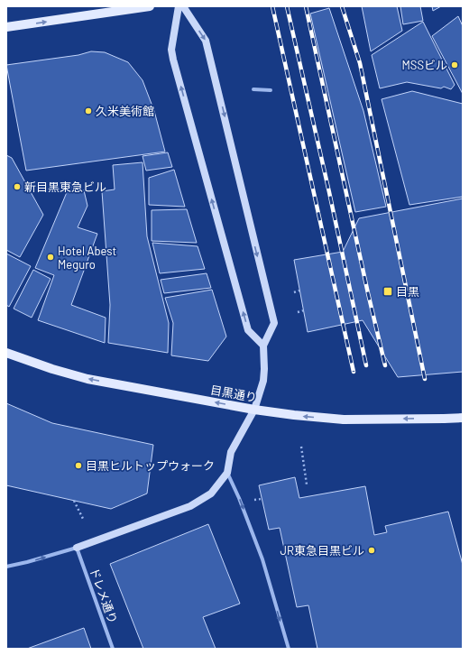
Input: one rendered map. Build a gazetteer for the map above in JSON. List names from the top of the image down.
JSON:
{
  "streets": {
    "main road": ["目黒通り"],
    "street": ["ドレメ通り"]
  },
  "one_way": ["目黒通り"],
  "places": {
    "other": [
      "MSSビル",
      "久米美術館",
      "新目黒東急ビル",
      "Hotel Abest Meguro",
      "目黒ヒルトップウォーク",
      "JR東急目黒ビル"
    ],
    "transit": ["目黒"]
  }
}
